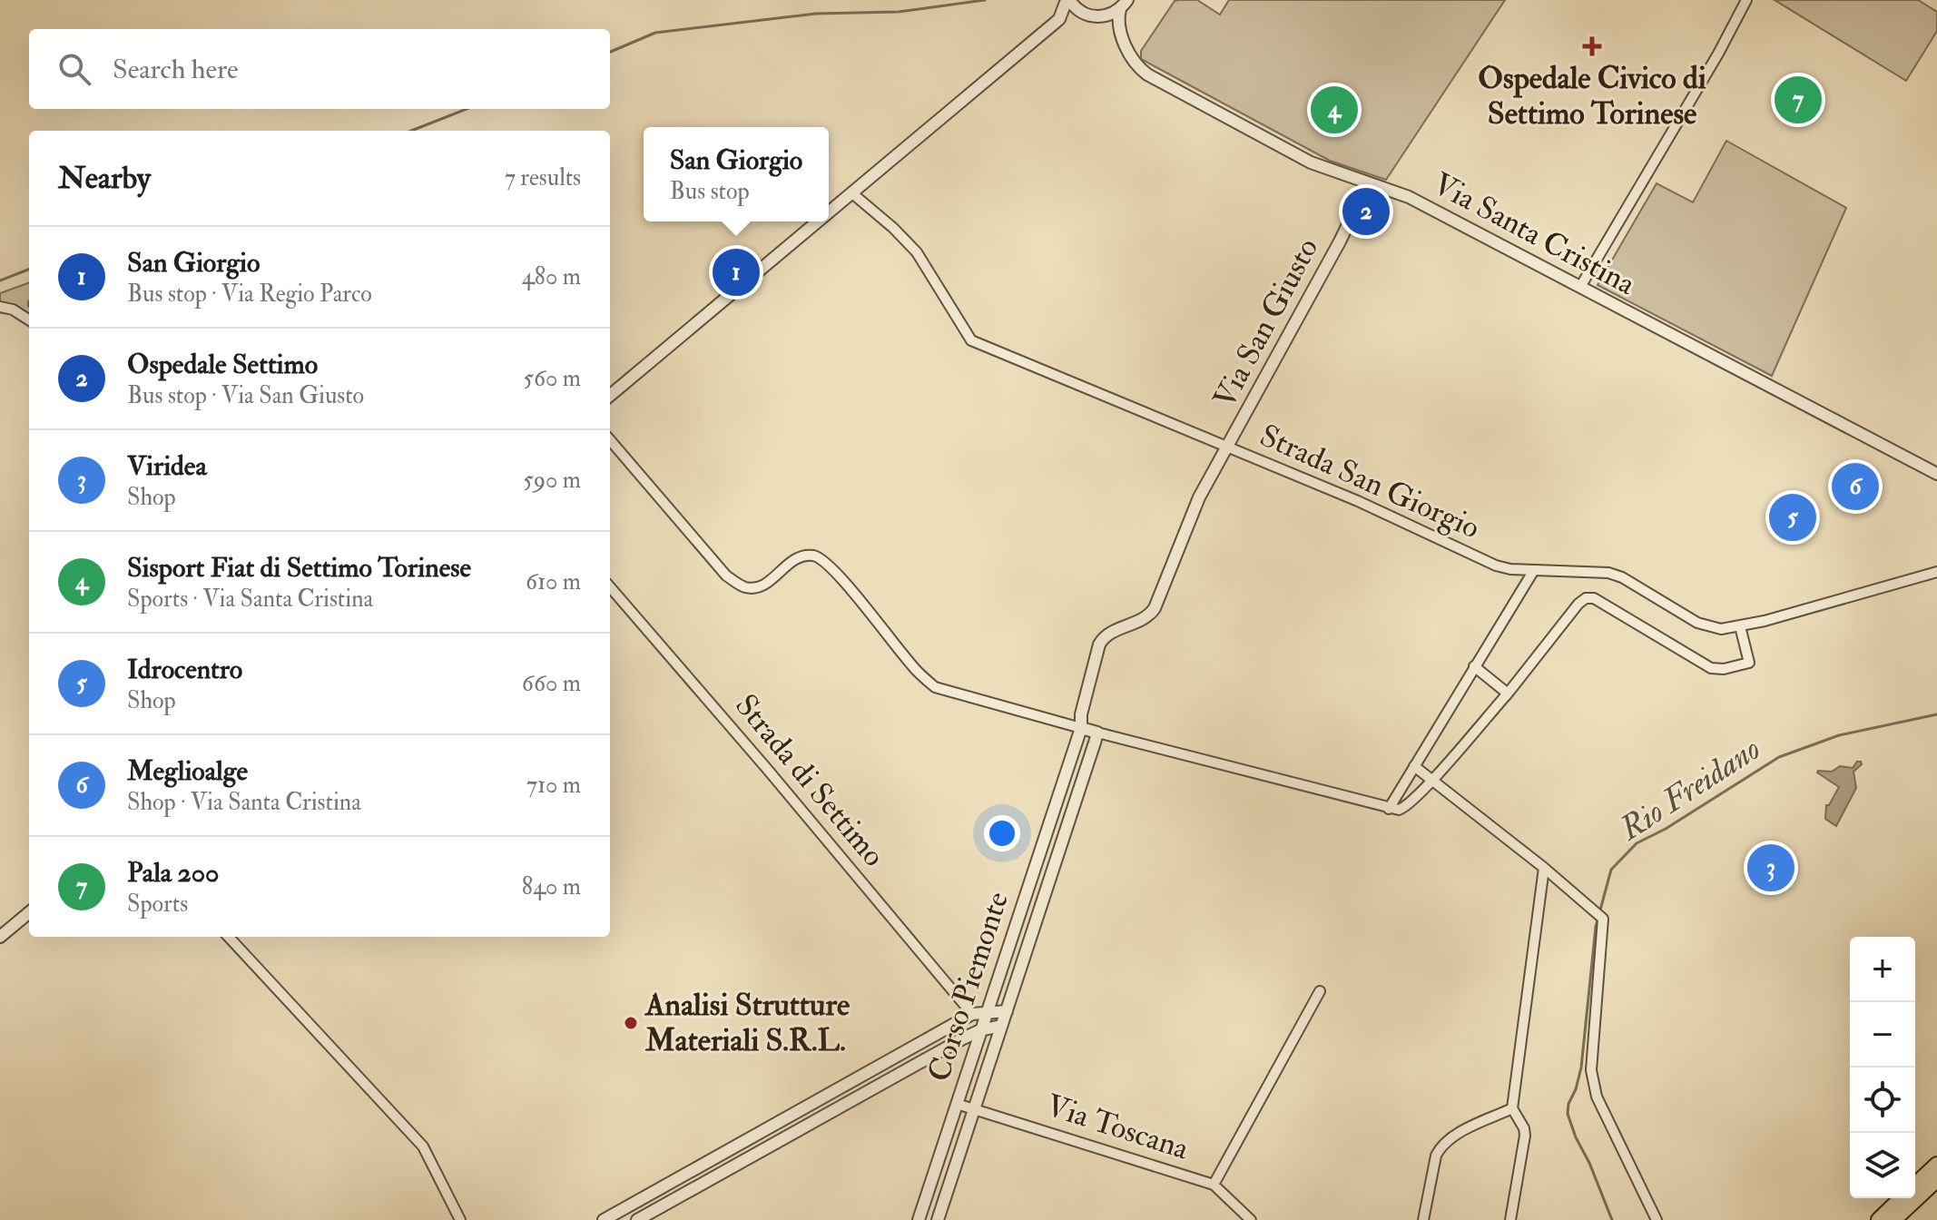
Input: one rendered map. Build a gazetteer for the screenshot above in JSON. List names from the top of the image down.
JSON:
{
  "streets": {
    "street": [
      "Via Santa Cristina",
      "Via San Giusto",
      "Strada San Giorgio",
      "Strada di Settimo",
      "Corso Piemonte",
      "Via Toscana"
    ]
  },
  "crossings": [
    ["Via Santa Cristina", "Via San Giusto"],
    ["Via San Giusto", "Strada San Giorgio"],
    ["Via San Giusto", "Corso Piemonte"],
    ["Corso Piemonte", "Via Toscana"]
  ],
  "water": ["Rio Freidano"],
  "places": {
    "health": ["Ospedale Civico di Settimo Torinese"],
    "other": ["Analisi Strutture Materiali S.R.L."]
  },
  "page": {
    "search": "Search here",
    "pins": [
      "7",
      "4",
      "2",
      "1",
      "6",
      "5",
      "3"
    ],
    "popup": ["San Giorgio", "Bus stop"],
    "heading": ["Nearby", "7 results"],
    "list": [
      {
        "mark": "1",
        "name": "San Giorgio",
        "note": "Bus stop · Via Regio Parco",
        "value": "480 m"
      },
      {
        "mark": "2",
        "name": "Ospedale Settimo",
        "note": "Bus stop · Via San Giusto",
        "value": "560 m"
      },
      {
        "mark": "3",
        "name": "Viridea",
        "note": "Shop",
        "value": "590 m"
      },
      {
        "mark": "4",
        "name": "Sisport Fiat di Settimo Torinese",
        "note": "Sports · Via Santa Cristina",
        "value": "610 m"
      },
      {
        "mark": "5",
        "name": "Idrocentro",
        "note": "Shop",
        "value": "660 m"
      },
      {
        "mark": "6",
        "name": "Meglioalge",
        "note": "Shop · Via Santa Cristina",
        "value": "710 m"
      },
      {
        "mark": "7",
        "name": "Pala 200",
        "note": "Sports",
        "value": "840 m"
      }
    ],
    "map_buttons": ["+", "−"]
  }
}
